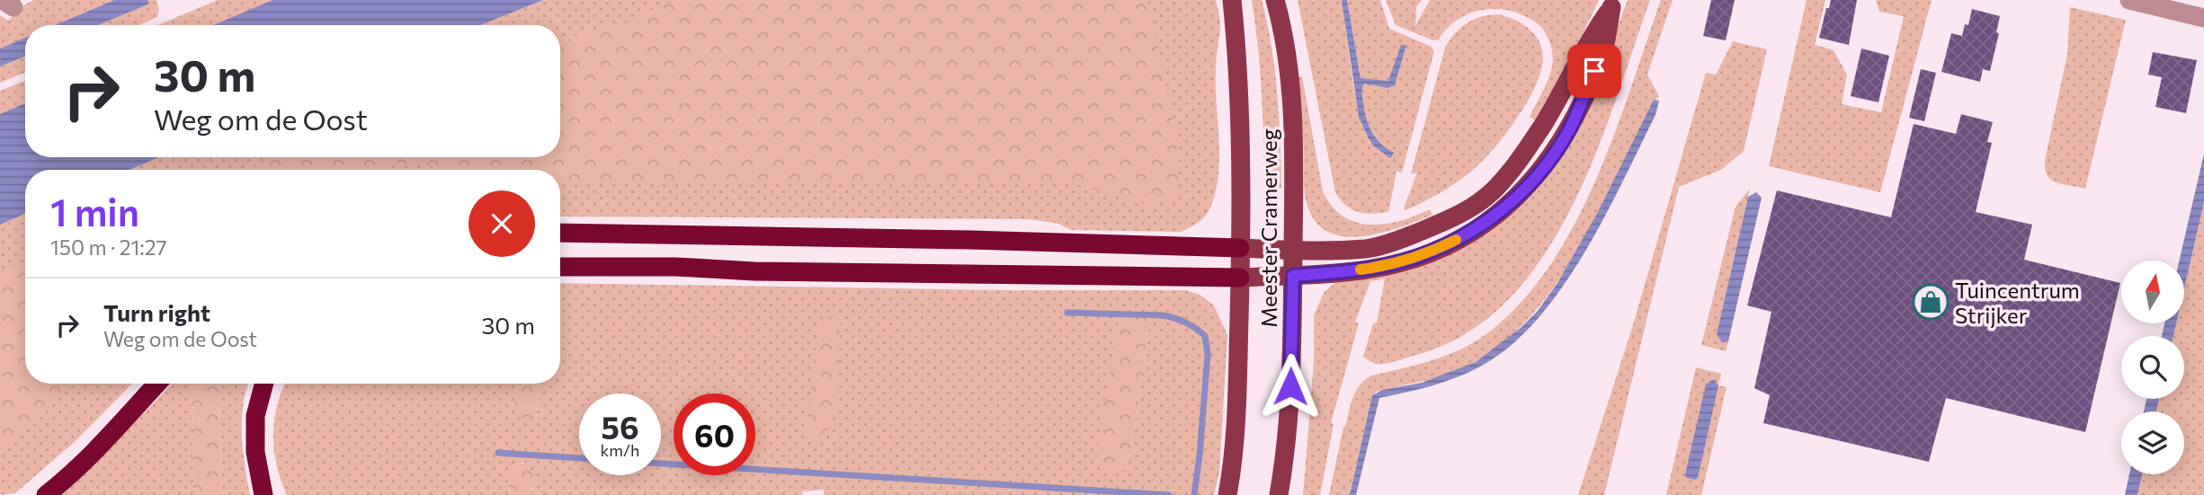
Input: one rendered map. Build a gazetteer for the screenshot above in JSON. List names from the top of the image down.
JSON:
{
  "streets": {
    "main road": ["Meester Cramerweg"]
  },
  "places": {
    "shop": ["Tuincentrum Strijker"]
  },
  "north": "top",
  "page": {
    "turn": ["30 m", "Weg om de Oost"],
    "heading": ["1 min", "150 m · 21:27"],
    "list": [
      {
        "name": "Turn right",
        "note": "Weg om de Oost",
        "value": "30 m"
      }
    ],
    "speed": "56 km/h",
    "limit": "60"
  }
}
